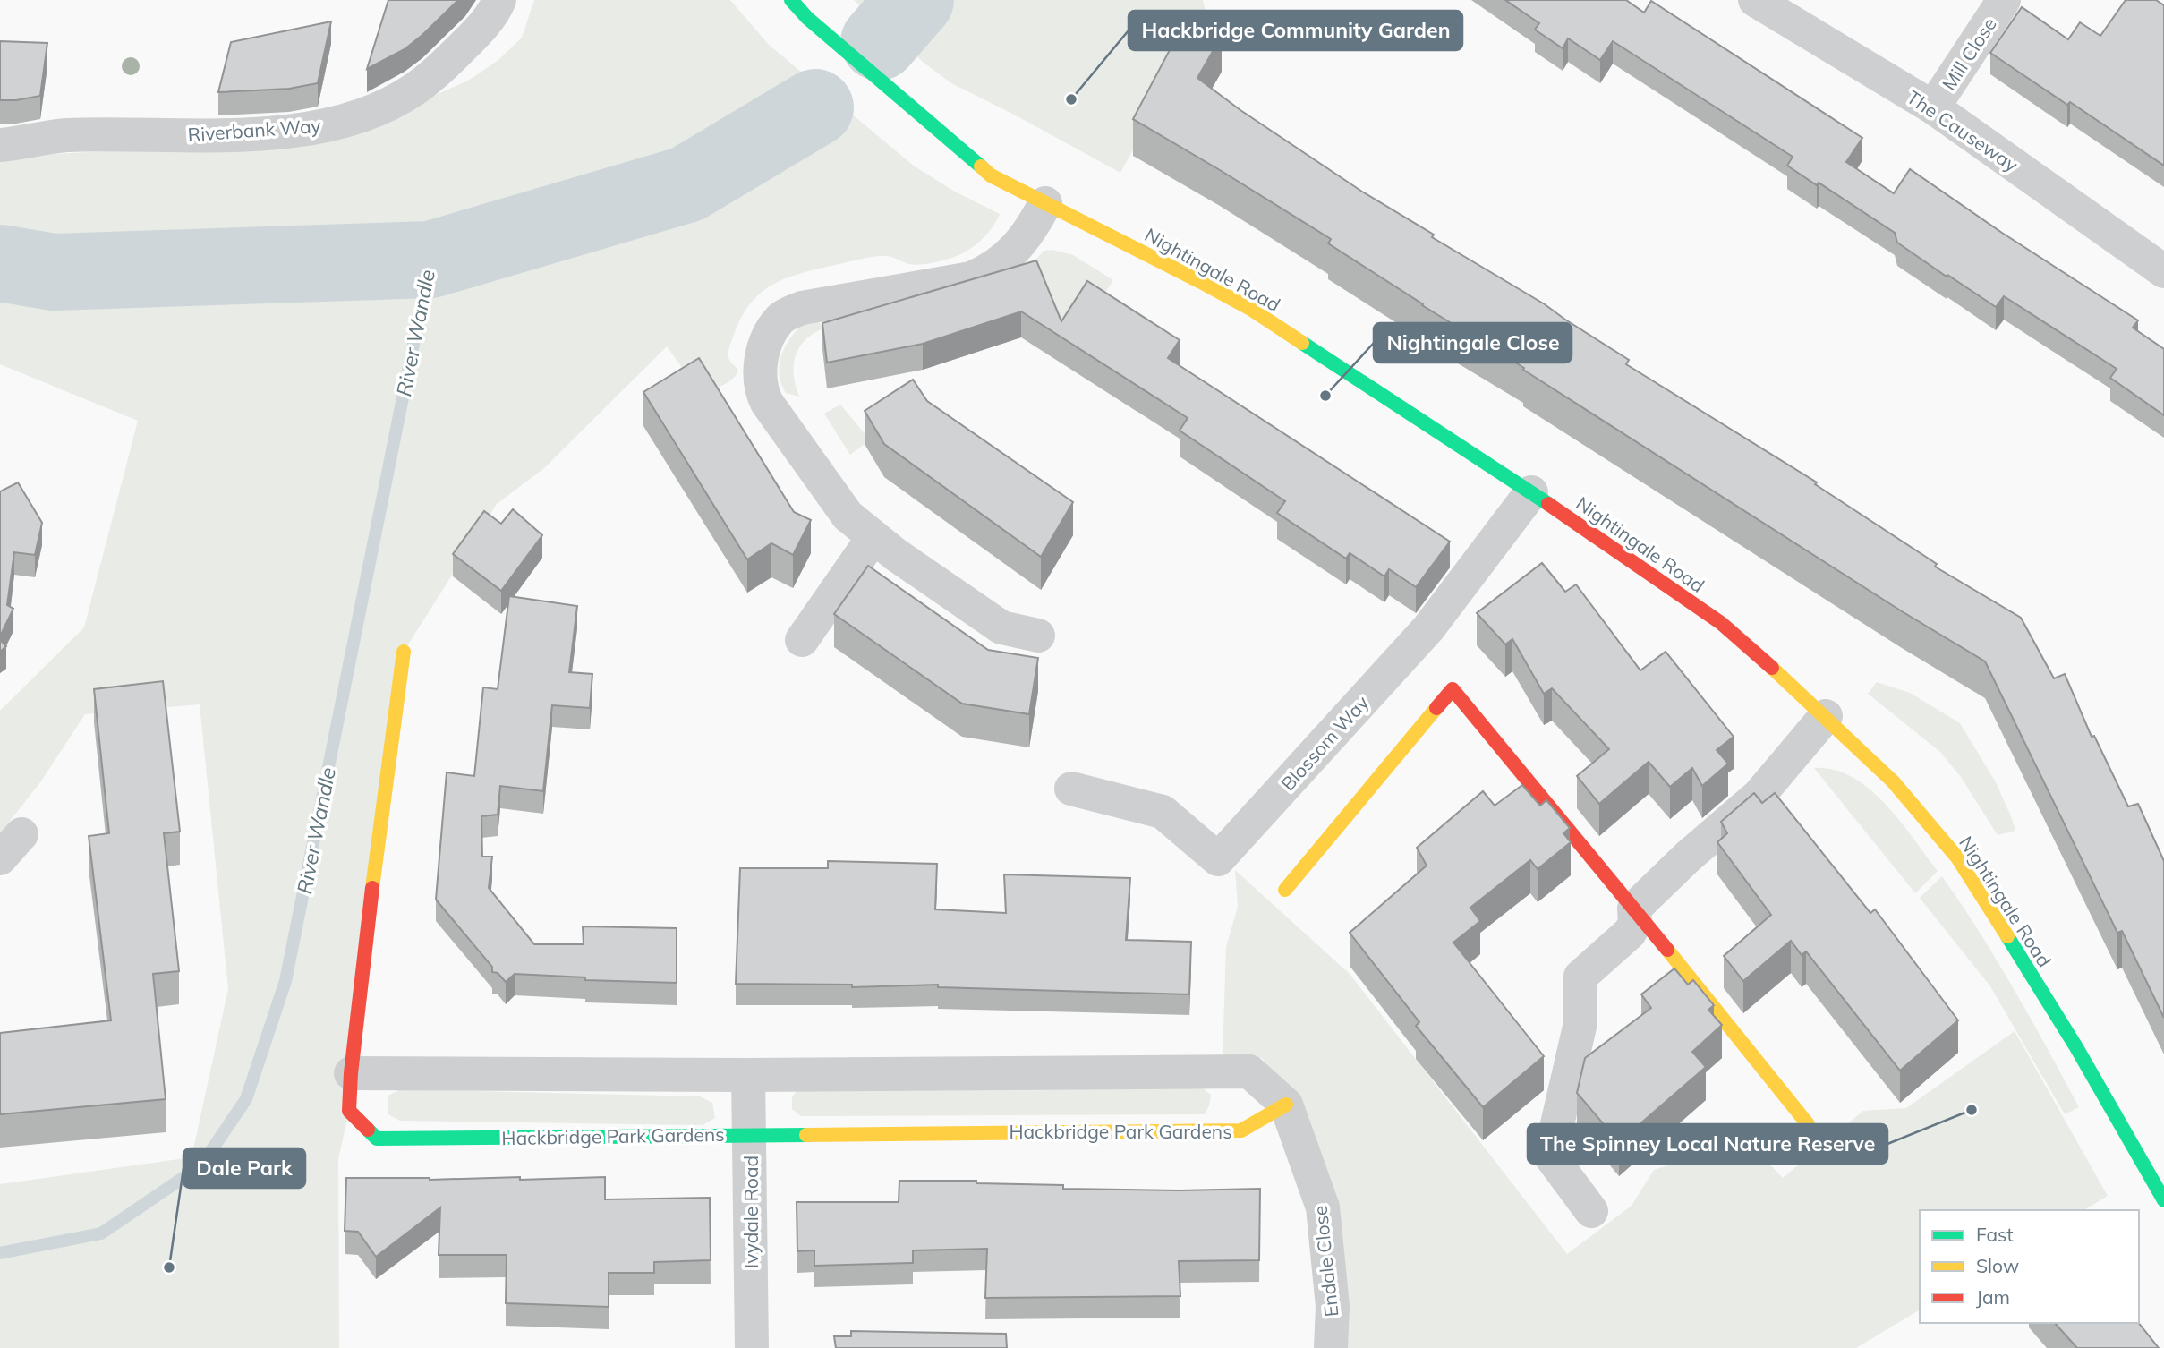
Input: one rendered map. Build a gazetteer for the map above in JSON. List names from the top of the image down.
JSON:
{
  "streets": {
    "street": [
      "Mill Close",
      "Riverbank Way",
      "The Causeway",
      "Nightingale Road",
      "Blossom Way",
      "Hackbridge Park Gardens",
      "Ivydale Road",
      "Endale Close"
    ]
  },
  "crossings": [
    ["Mill Close", "The Causeway"],
    ["Nightingale Road", "Blossom Way"],
    ["Hackbridge Park Gardens", "Ivydale Road"],
    ["Hackbridge Park Gardens", "Endale Close"]
  ],
  "water": ["River Wandle"],
  "places": [
    "Hackbridge Community Garden",
    "Nightingale Close",
    "The Spinney Local Nature Reserve",
    "Dale Park"
  ],
  "legend": ["Fast", "Slow", "Jam"]
}
